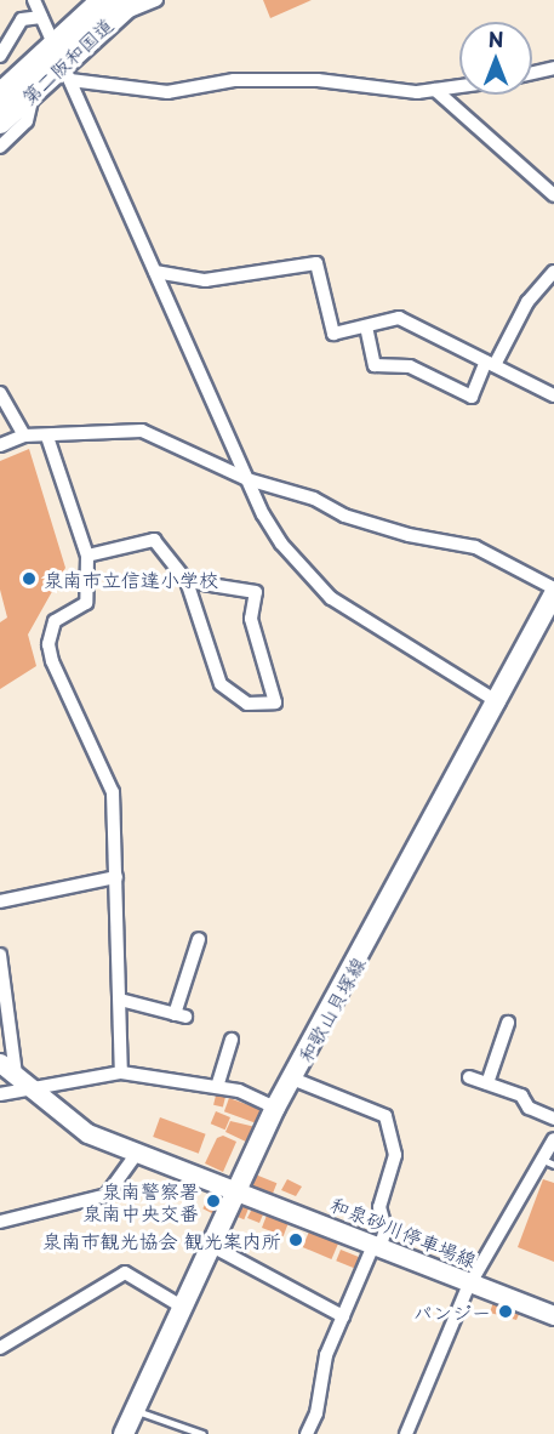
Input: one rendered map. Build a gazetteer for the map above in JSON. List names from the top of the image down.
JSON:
{
  "streets": {
    "highway": ["第二阪和国道"],
    "main road": ["和歌山貝塚線", "和泉砂川停車場線"]
  },
  "crossings": [
    ["和歌山貝塚線", "和泉砂川停車場線"]
  ],
  "places": [
    "泉南市立信達小学校",
    "泉南警察署 泉南中央交番",
    "泉南市観光協会 観光案内所",
    "パンジー"
  ],
  "north": "top"
}
